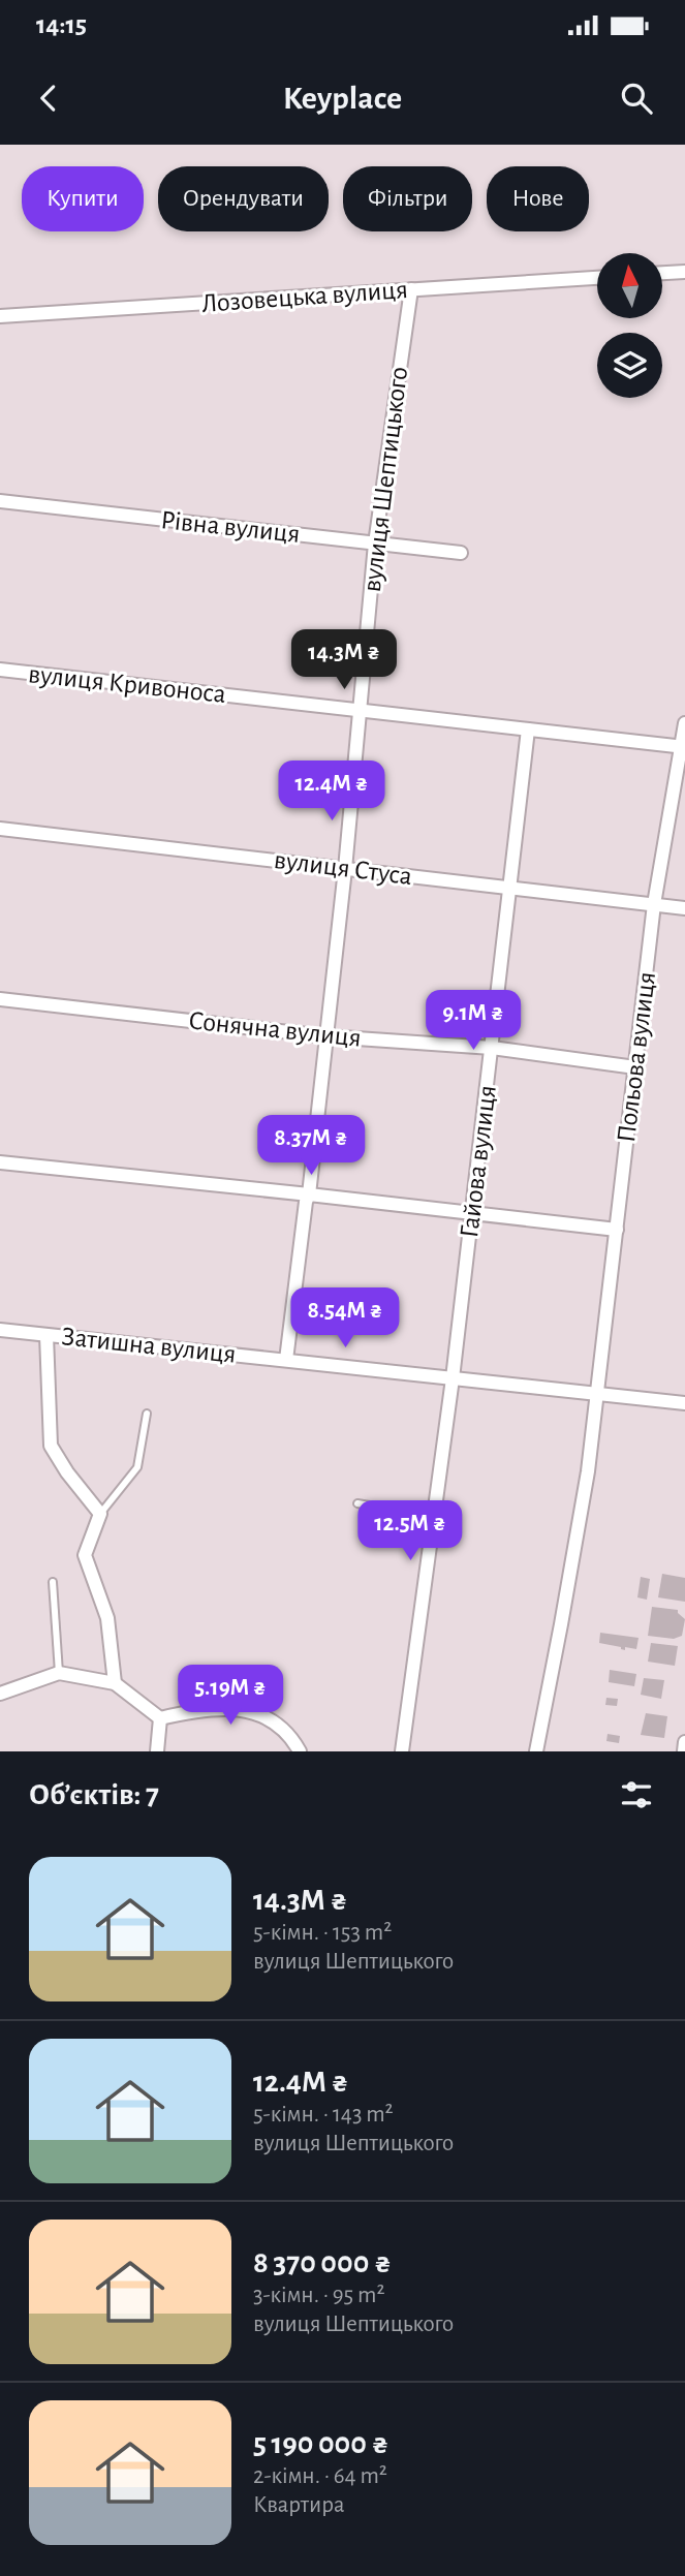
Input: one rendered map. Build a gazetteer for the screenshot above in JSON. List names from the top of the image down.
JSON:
{
  "streets": {
    "street": [
      "Лозовецька вулиця",
      "вулиця Шептицького",
      "Рівна вулиця",
      "вулиця Кривоноса",
      "вулиця Стуса",
      "Сонячна вулиця",
      "Польова вулиця",
      "Гайова вулиця",
      "Затишна вулиця"
    ]
  },
  "crossings": [
    ["Лозовецька вулиця", "вулиця Шептицького"],
    ["вулиця Шептицького", "Рівна вулиця"],
    ["вулиця Шептицького", "вулиця Кривоноса"],
    ["вулиця Шептицького", "вулиця Стуса"],
    ["вулиця Шептицького", "Сонячна вулиця"],
    ["вулиця Шептицького", "Затишна вулиця"],
    ["вулиця Кривоноса", "Польова вулиця"],
    ["вулиця Кривоноса", "Гайова вулиця"],
    ["вулиця Стуса", "Польова вулиця"],
    ["вулиця Стуса", "Гайова вулиця"],
    ["Сонячна вулиця", "Польова вулиця"],
    ["Сонячна вулиця", "Гайова вулиця"],
    ["Польова вулиця", "Затишна вулиця"],
    ["Гайова вулиця", "Затишна вулиця"]
  ],
  "north": "top",
  "page": {
    "status": "14:15",
    "header": "Keyplace",
    "chip": [
      "Купити",
      "Орендувати",
      "Фільтри",
      "Нове"
    ],
    "price": [
      "14.3M ₴",
      "12.4M ₴",
      "9.1M ₴",
      "8.37M ₴",
      "8.54M ₴",
      "12.5M ₴",
      "5.19M ₴"
    ],
    "heading": "Об’єктів: 7",
    "list": [
      {
        "name": "14.3M ₴",
        "note": "5-кімн. · 153 m² · вулиця Шептицького"
      },
      {
        "name": "12.4M ₴",
        "note": "5-кімн. · 143 m² · вулиця Шептицького"
      },
      {
        "name": "8 370 000 ₴",
        "note": "3-кімн. · 95 m² · вулиця Шептицького"
      },
      {
        "name": "5 190 000 ₴",
        "note": "2-кімн. · 64 m² · Квартира"
      }
    ]
  }
}
